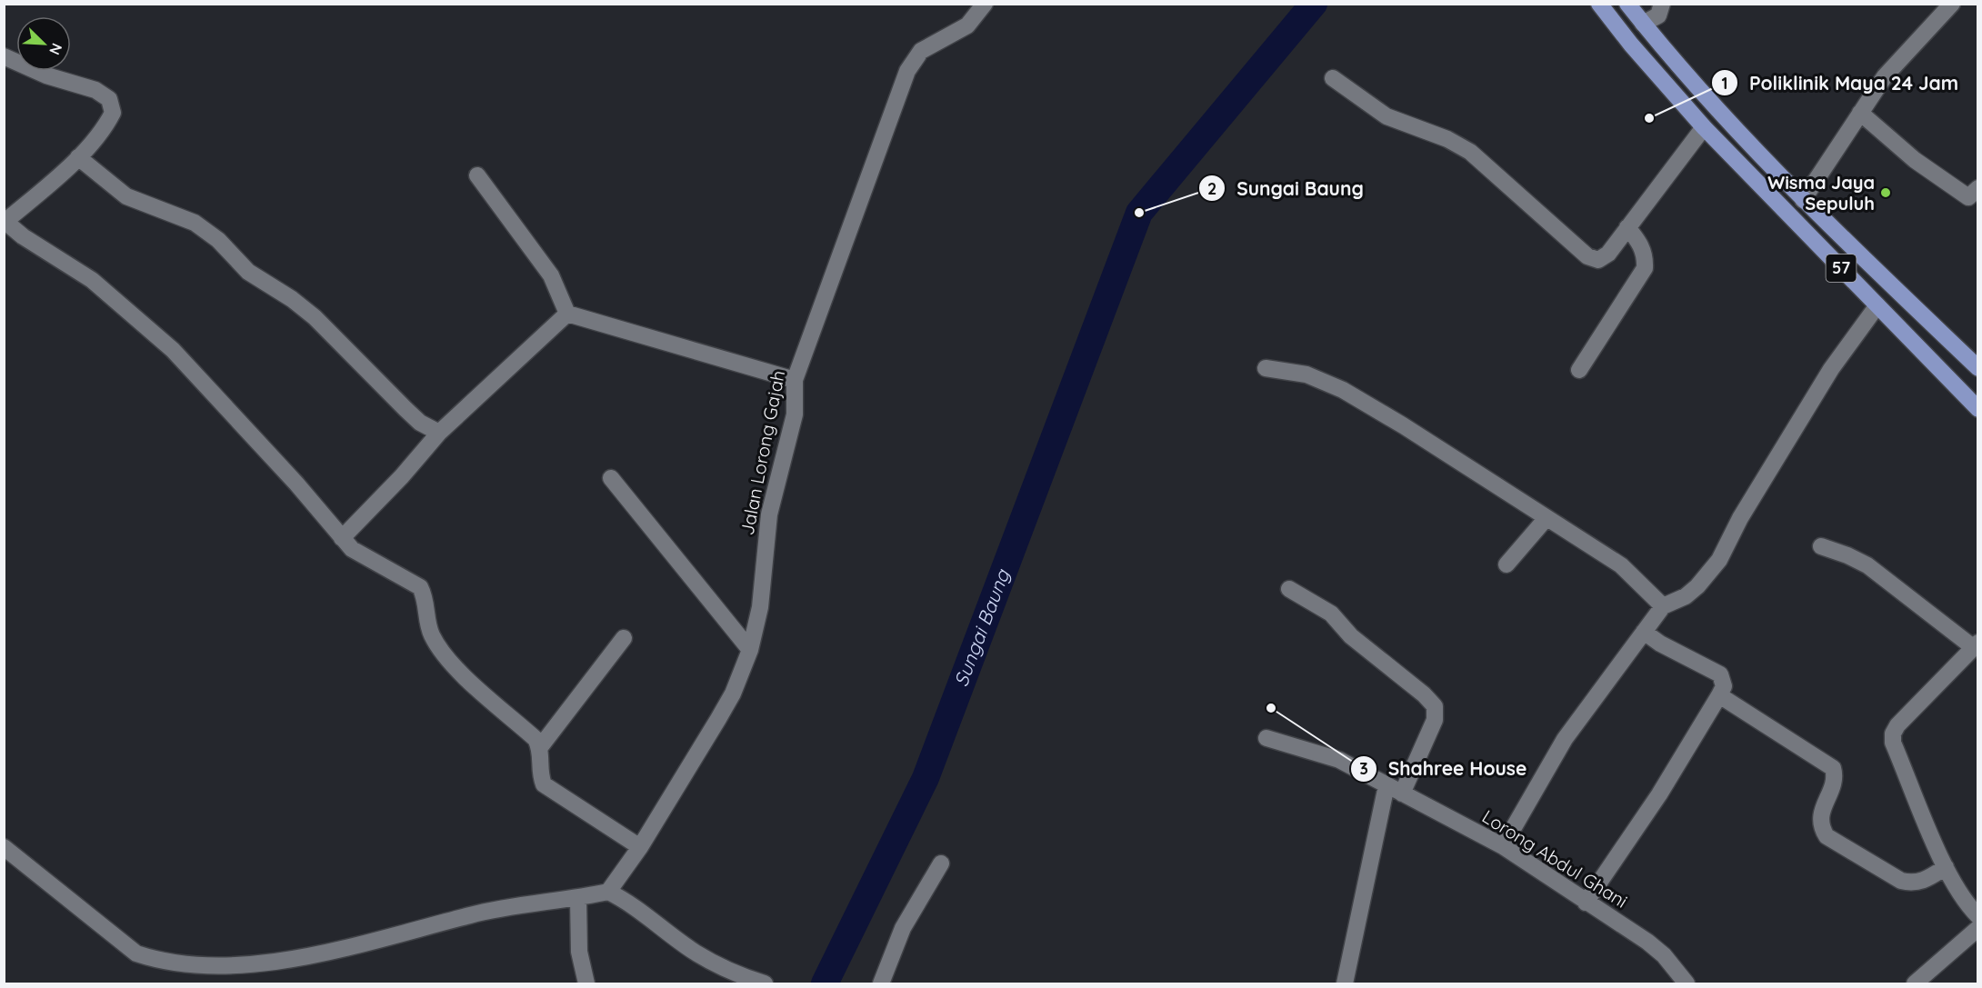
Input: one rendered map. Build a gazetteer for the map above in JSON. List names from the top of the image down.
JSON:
{
  "streets": {
    "main road": ["57"],
    "street": ["Jalan Lorong Gajah", "Lorong Abdul Ghani"]
  },
  "water": ["Sungai Baung"],
  "places": [
    "Poliklinik Maya 24 Jam",
    "Wisma Jaya Sepuluh",
    "Sungai Baung",
    "Shahree House"
  ],
  "north": "bottom right"
}
